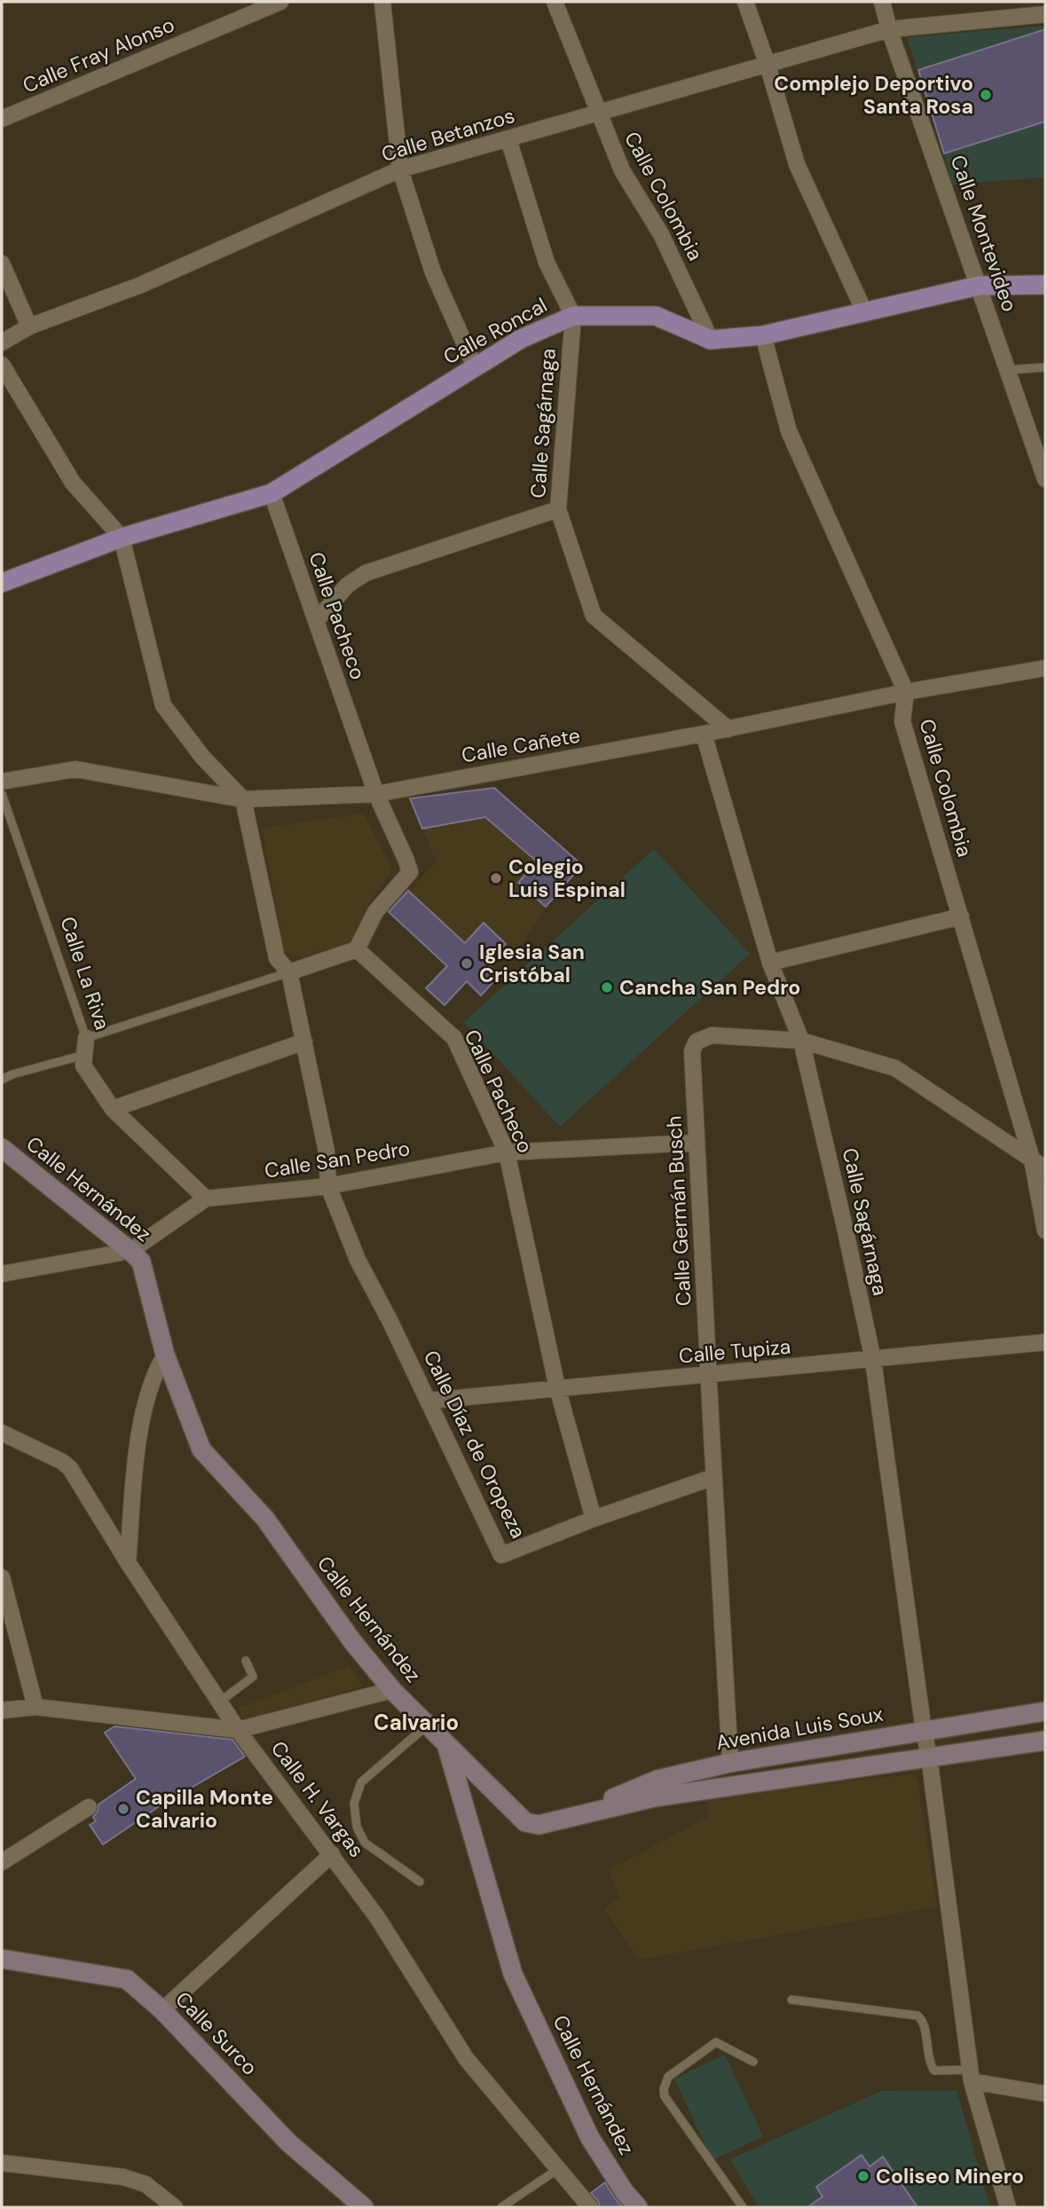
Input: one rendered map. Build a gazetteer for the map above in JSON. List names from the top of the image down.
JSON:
{
  "streets": {
    "main road": [
      "Calle Roncal",
      "Calle Hernández",
      "Avenida Luis Soux",
      "Calle Surco"
    ],
    "street": [
      "Calle Fray Alonso",
      "Calle Betanzos",
      "Calle Colombia",
      "Calle Montevideo",
      "Calle Sagárnaga",
      "Calle Pacheco",
      "Calle Cañete",
      "Calle La Riva",
      "Calle San Pedro",
      "Calle Germán Busch",
      "Calle Tupiza",
      "Calle Díaz de Oropeza",
      "Calle H. Vargas"
    ]
  },
  "crossings": [
    ["Calle Betanzos", "Calle Colombia"],
    ["Calle Betanzos", "Calle Montevideo"],
    ["Calle Colombia", "Calle Roncal"],
    ["Calle Colombia", "Calle Cañete"],
    ["Calle Colombia", "Calle Germán Busch"],
    ["Calle Montevideo", "Calle Roncal"],
    ["Calle Roncal", "Calle Sagárnaga"],
    ["Calle Roncal", "Calle Pacheco"],
    ["Calle Sagárnaga", "Calle Cañete"],
    ["Calle Sagárnaga", "Calle Germán Busch"],
    ["Calle Sagárnaga", "Calle Tupiza"],
    ["Calle Sagárnaga", "Avenida Luis Soux"],
    ["Calle Pacheco", "Calle Cañete"],
    ["Calle Pacheco", "Calle San Pedro"],
    ["Calle Pacheco", "Calle Tupiza"],
    ["Calle Pacheco", "Calle Díaz de Oropeza"],
    ["Calle Cañete", "Calle Díaz de Oropeza"],
    ["Calle La Riva", "Calle San Pedro"],
    ["Calle San Pedro", "Calle Hernández"],
    ["Calle San Pedro", "Calle Germán Busch"],
    ["Calle San Pedro", "Calle Díaz de Oropeza"],
    ["Calle Hernández", "Avenida Luis Soux"],
    ["Calle Germán Busch", "Calle Tupiza"],
    ["Calle Germán Busch", "Calle Díaz de Oropeza"],
    ["Calle Germán Busch", "Avenida Luis Soux"],
    ["Calle Tupiza", "Calle Díaz de Oropeza"]
  ],
  "districts": ["Calvario"],
  "places": [
    "Complejo Deportivo Santa Rosa",
    "Colegio Luis Espinal",
    "Iglesia San Cristóbal",
    "Cancha San Pedro",
    "Capilla Monte Calvario",
    "Coliseo Minero"
  ]
}
